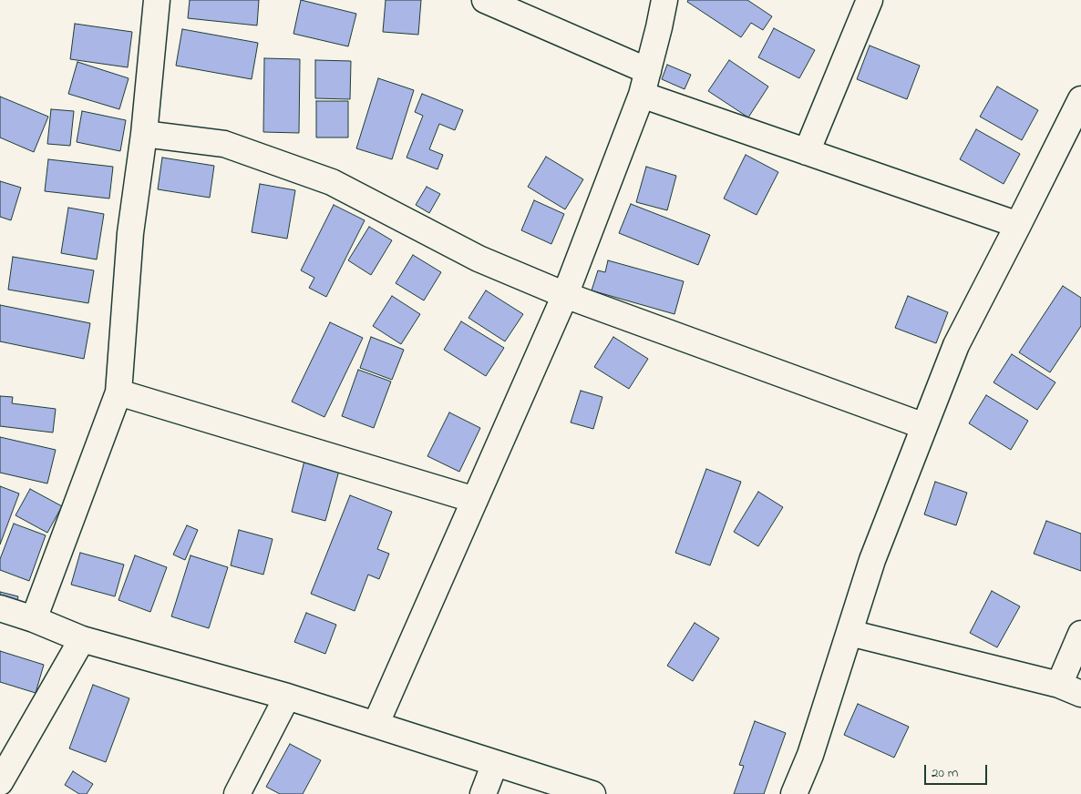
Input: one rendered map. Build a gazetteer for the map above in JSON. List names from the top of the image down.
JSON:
{
  "scale_bar": "20 m"
}
